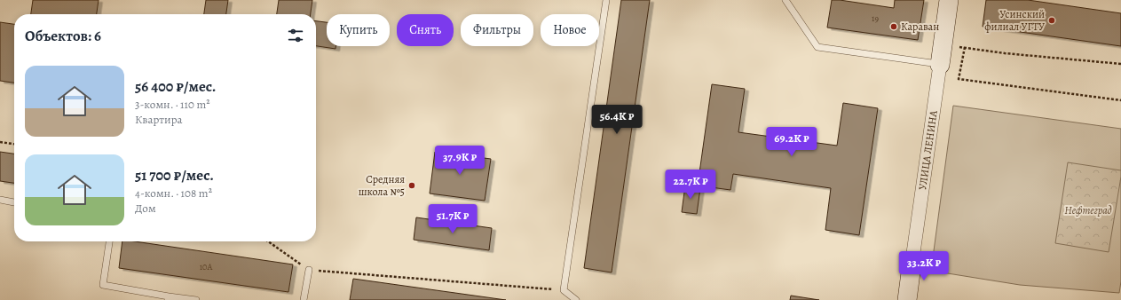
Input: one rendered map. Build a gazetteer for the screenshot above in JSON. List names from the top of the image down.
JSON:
{
  "streets": {
    "street": ["УЛИЦА ЛЕНИНА"]
  },
  "parks": ["Нефтеград"],
  "places": ["Усинский филиал УГТУ", "Караван", "Средняя школа №5"],
  "house_numbers": ["19", "10А"],
  "page": {
    "chip": [
      "Купить",
      "Снять",
      "Фильтры",
      "Новое"
    ],
    "heading": "Объектов: 6",
    "list": [
      {
        "name": "56 400 ₽/мес.",
        "note": "3-комн. · 110 m² · Квартира"
      },
      {
        "name": "51 700 ₽/мес.",
        "note": "4-комн. · 108 m² · Дом"
      }
    ],
    "price": [
      "56.4K ₽",
      "69.2K ₽",
      "37.9K ₽",
      "22.7K ₽",
      "51.7K ₽",
      "33.2K ₽"
    ]
  }
}
